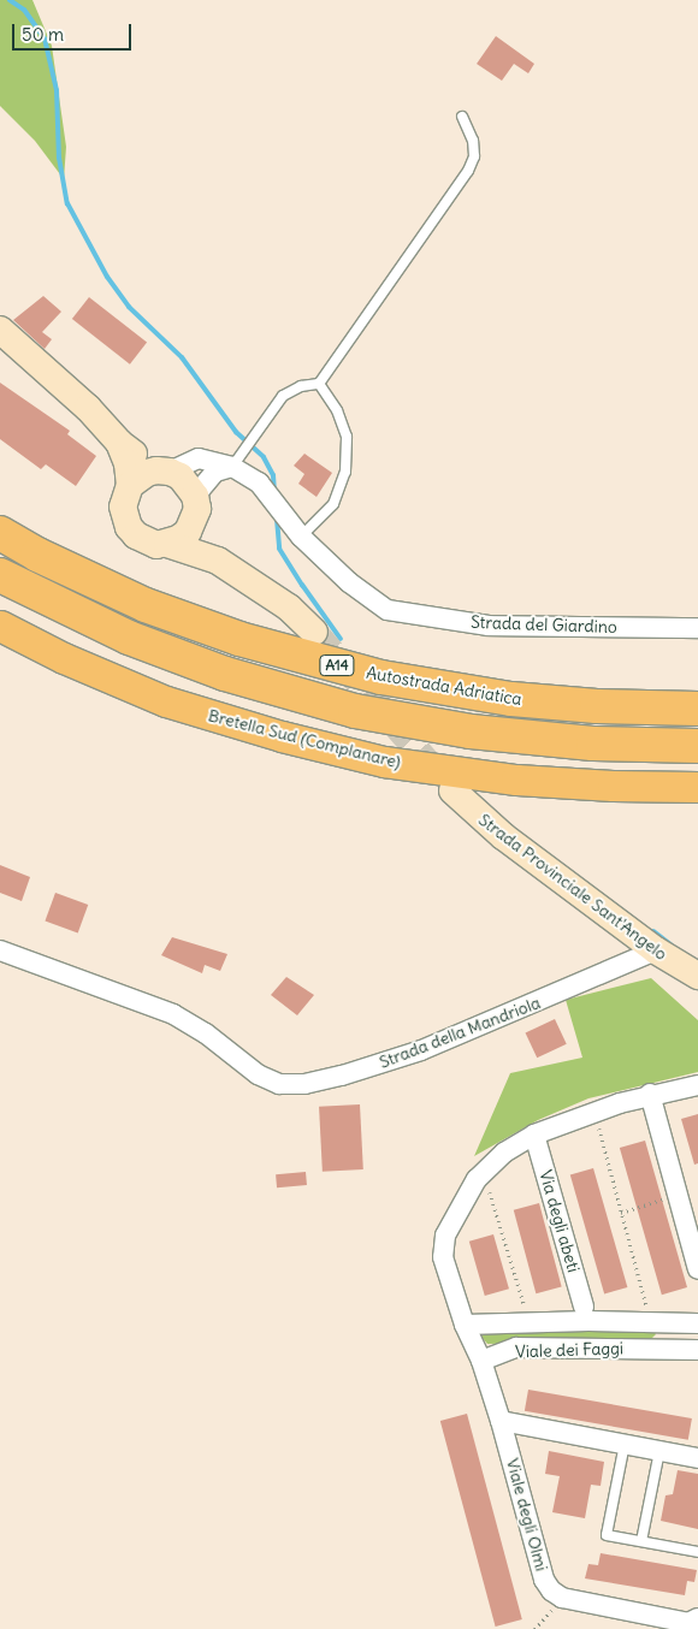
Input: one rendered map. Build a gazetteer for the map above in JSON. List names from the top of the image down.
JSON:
{
  "streets": {
    "highway": ["A14", "Autostrada Adriatica"],
    "main road": ["Bretella Sud (Complanare)", "Strada Provinciale Sant'Angelo"],
    "street": [
      "Strada del Giardino",
      "Strada della Mandriola",
      "Via degli abeti",
      "Viale dei Faggi",
      "Viale degli Olmi"
    ]
  },
  "crossings": [
    ["Strada Provinciale Sant'Angelo", "Strada della Mandriola"],
    ["Viale dei Faggi", "Viale degli Olmi"]
  ],
  "scale_bar": "50 m"
}
